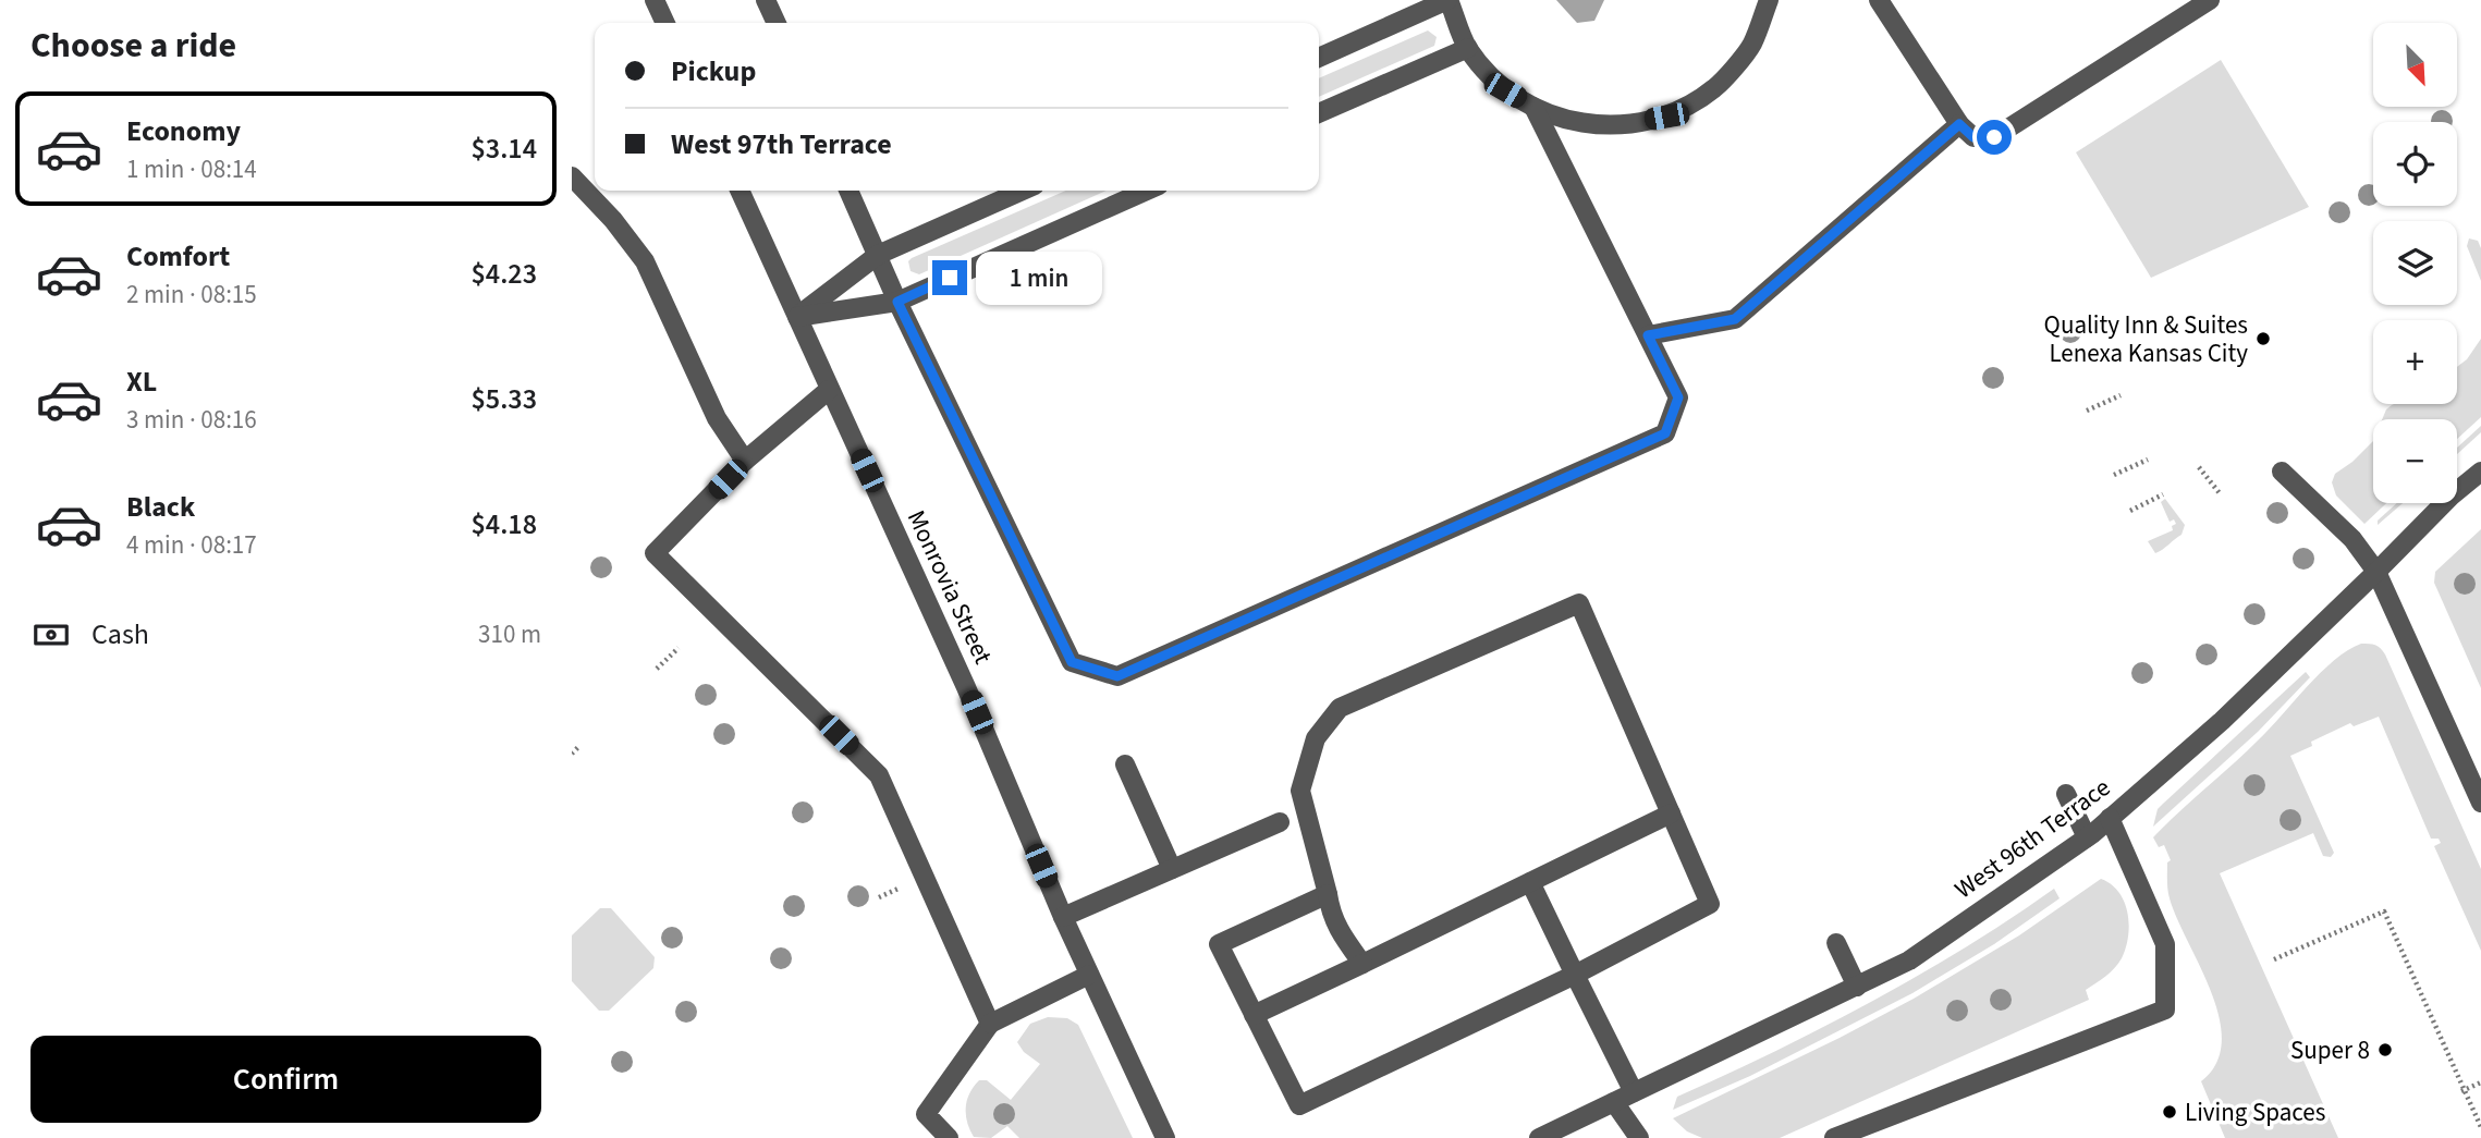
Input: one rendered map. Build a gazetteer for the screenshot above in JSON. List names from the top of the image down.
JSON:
{
  "streets": {
    "street": ["Monrovia Street", "West 96th Terrace"]
  },
  "places": ["Quality Inn & Suites Lenexa Kansas City", "Super 8", "Living Spaces"],
  "north": "bottom right",
  "page": {
    "heading": "Choose a ride",
    "map_buttons": ["+", "−"],
    "banner": ["Pickup", "West 97th Terrace"],
    "list": [
      {
        "name": "Economy",
        "note": "1 min · 08:14",
        "value": "$3.14"
      },
      {
        "name": "Comfort",
        "note": "2 min · 08:15",
        "value": "$4.23"
      },
      {
        "name": "XL",
        "note": "3 min · 08:16",
        "value": "$5.33"
      },
      {
        "name": "Black",
        "note": "4 min · 08:17",
        "value": "$4.18"
      }
    ],
    "bubble": "1 min",
    "pay": ["Cash", "310 m"],
    "buttons": "Confirm"
  }
}
